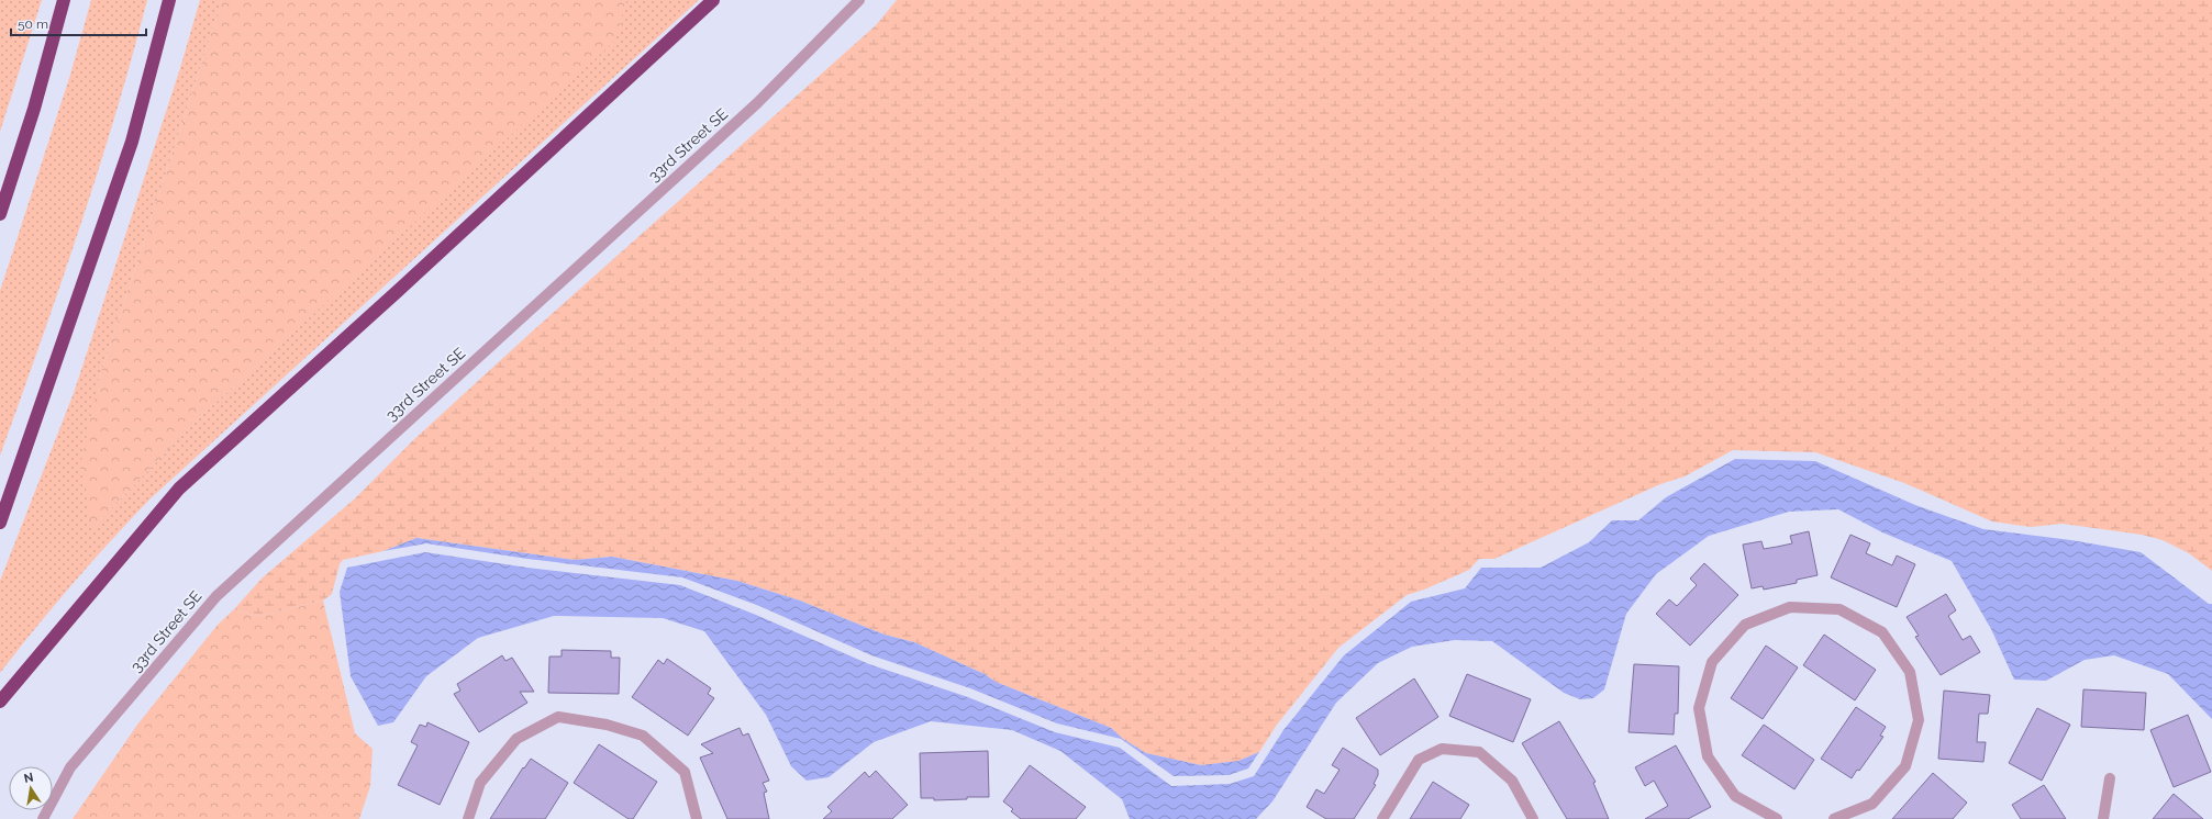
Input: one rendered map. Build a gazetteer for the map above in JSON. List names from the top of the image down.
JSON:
{
  "streets": {
    "street": ["33rd Street SE"]
  },
  "scale_bar": "50 m",
  "north": "top"
}
